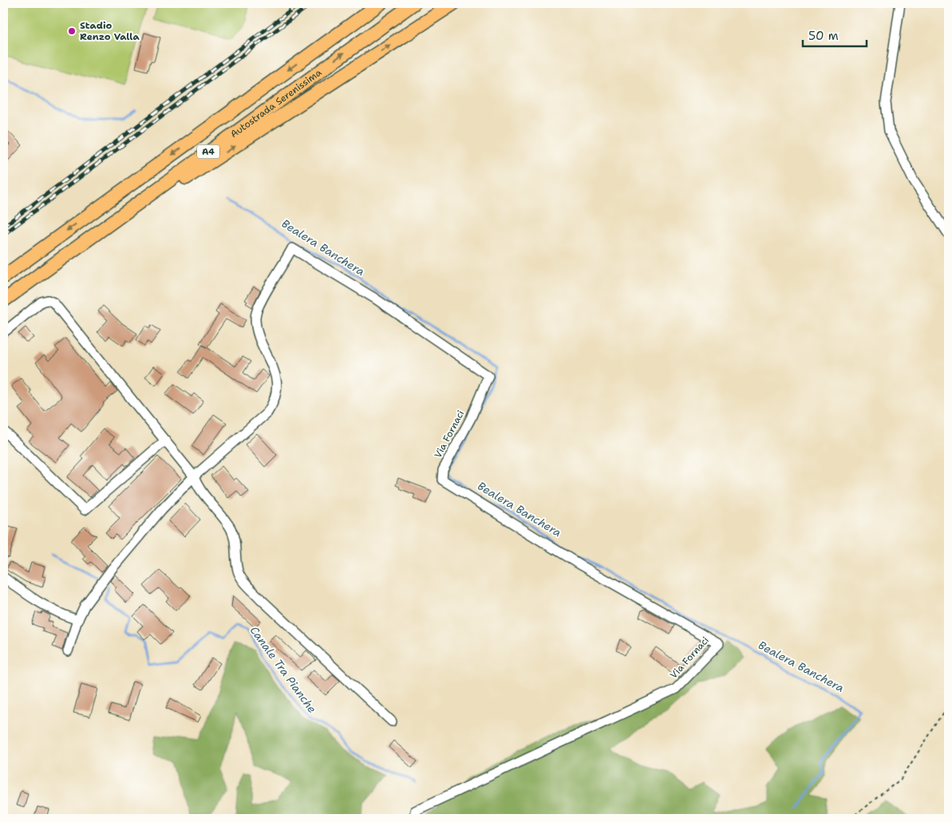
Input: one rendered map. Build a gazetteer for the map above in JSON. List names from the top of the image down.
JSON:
{
  "streets": {
    "highway": ["Autostrada Serenissima", "A4"],
    "street": ["Via Fornaci"]
  },
  "water": ["Bealera Banchera", "Canale Tra Pianche"],
  "places": ["Stadio Renzo Valla"],
  "scale_bar": "50 m"
}
